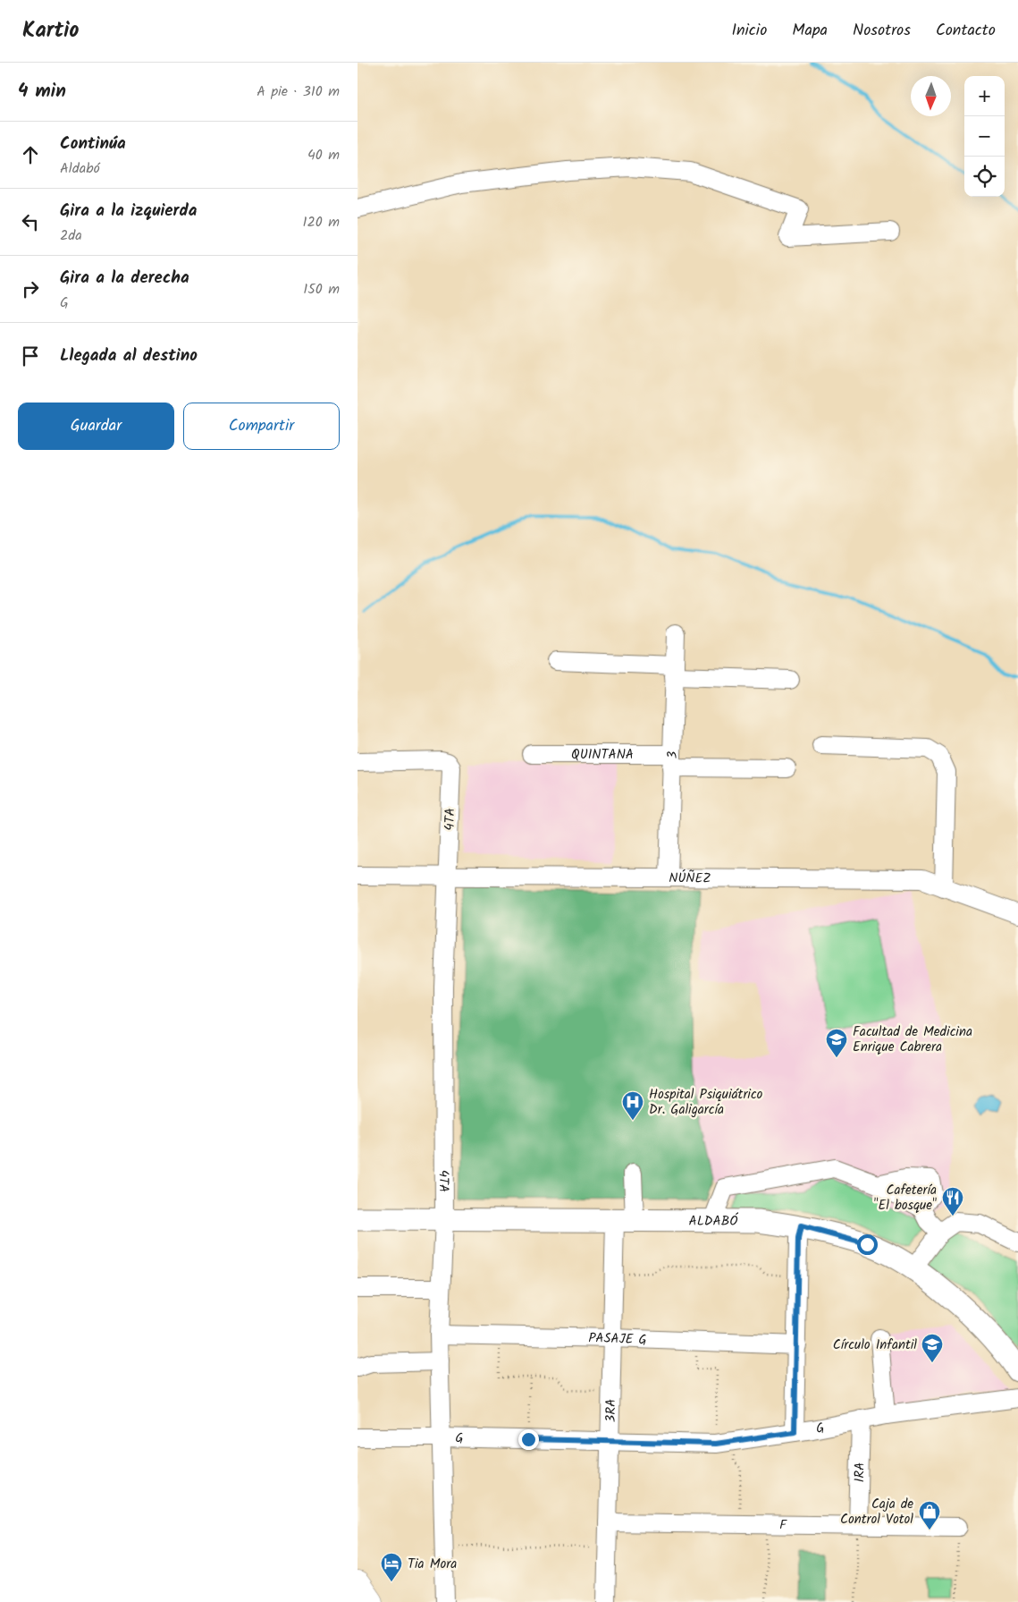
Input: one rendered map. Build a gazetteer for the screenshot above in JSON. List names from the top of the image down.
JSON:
{
  "streets": {
    "main road": ["ALDABÓ"],
    "street": [
      "QUINTANA",
      "3",
      "4TA",
      "NÚÑEZ",
      "PASAJE G",
      "3RA",
      "G",
      "1RA",
      "F"
    ]
  },
  "crossings": [
    ["QUINTANA", "3"],
    ["3", "NÚÑEZ"],
    ["4TA", "NÚÑEZ"],
    ["4TA", "ALDABÓ"],
    ["4TA", "PASAJE G"],
    ["4TA", "G"],
    ["ALDABÓ", "3RA"],
    ["PASAJE G", "3RA"],
    ["3RA", "G"],
    ["3RA", "F"],
    ["G", "1RA"],
    ["1RA", "F"]
  ],
  "places": {
    "school or university": ["Facultad de Medicina Enrique Cabrera", "Círculo Infantil"],
    "hospital": ["Hospital Psiquiátrico Dr. Galigarcía"],
    "restaurant": ["Cafetería \"El bosque\""],
    "shop": ["Caja de Control Votol"],
    "hotel": ["Tia Mora"]
  },
  "north": "bottom",
  "page": {
    "header": "Kartio",
    "nav": [
      "Inicio",
      "Mapa",
      "Nosotros",
      "Contacto"
    ],
    "heading": ["4 min", "A pie · 310 m"],
    "map_buttons": ["+", "−"],
    "list": [
      ["Continúa", "Aldabó", "40 m"],
      ["Gira a la izquierda", "2da", "120 m"],
      ["Gira a la derecha", "G", "150 m"],
      "Llegada al destino"
    ],
    "buttons": ["Guardar", "Compartir"]
  }
}
